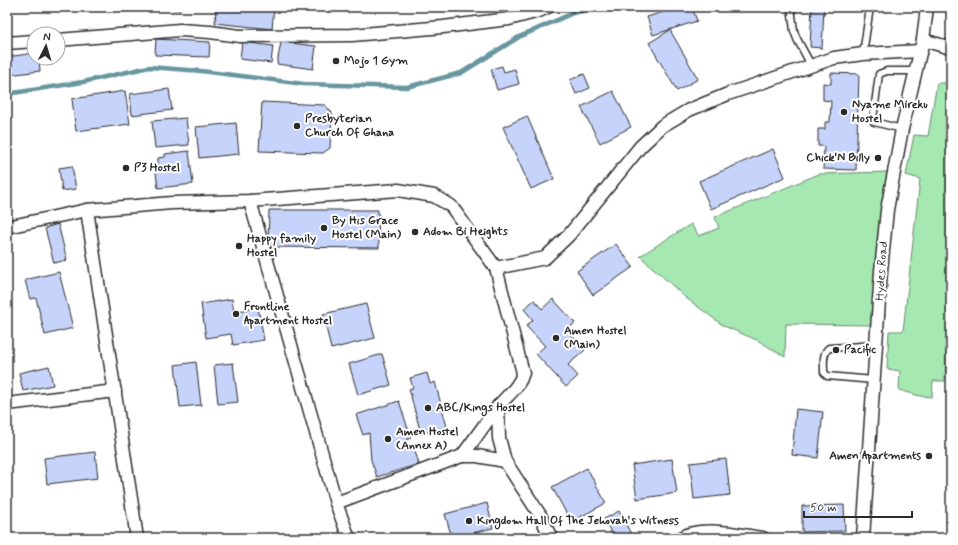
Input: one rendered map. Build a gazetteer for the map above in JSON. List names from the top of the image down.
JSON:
{
  "streets": {
    "street": ["Hydes Road"]
  },
  "places": [
    "Mojo 1 Gym",
    "Nyame Mireku Hostel",
    "Presbyterian Church Of Ghana",
    "Chick'N Billy",
    "P3 Hostel",
    "By His Grace Hostel (Main)",
    "Adom Bi Heights",
    "Happy family Hostel",
    "Frontline Apartment Hostel",
    "Amen Hostel (Main)",
    "Pacific",
    "ABC/Kings Hostel",
    "Amen Hostel (Annex A)",
    "Amen Apartments",
    "Kingdom Hall Of The Jehovah's Witness"
  ],
  "scale_bar": "50 m",
  "north": "top"
}
